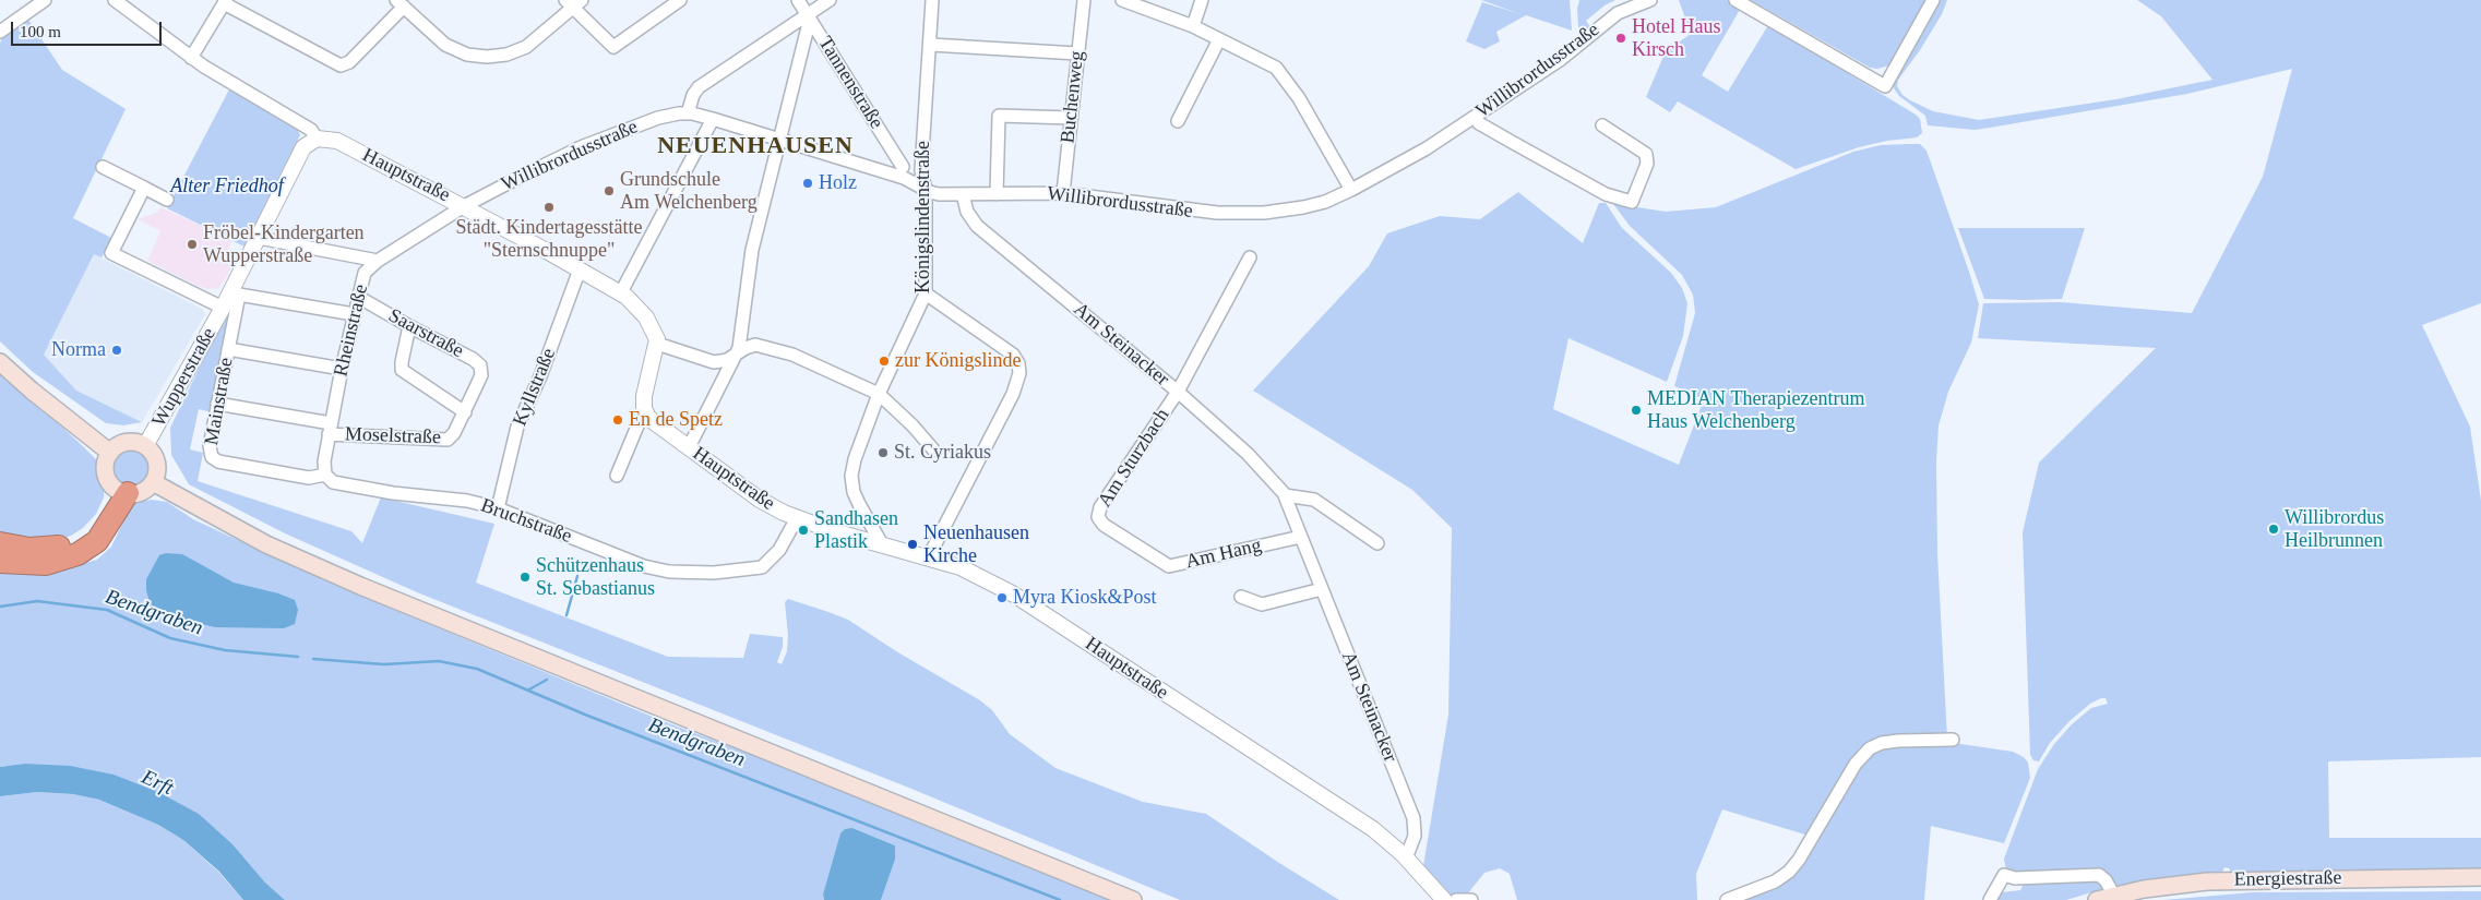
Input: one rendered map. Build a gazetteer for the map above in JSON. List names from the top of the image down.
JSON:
{
  "streets": {
    "main road": ["Energiestraße"],
    "street": [
      "Willibrordusstraße",
      "Tannenstraße",
      "Buchenweg",
      "Hauptstraße",
      "Königslindenstraße",
      "Rheinstraße",
      "Saarstraße",
      "Am Steinacker",
      "Wupperstraße",
      "Kyllstraße",
      "Mainstraße",
      "Moselstraße",
      "Am Sturzbach",
      "Bruchstraße",
      "Am Hang"
    ]
  },
  "crossings": [
    ["Willibrordusstraße", "Buchenweg"],
    ["Willibrordusstraße", "Hauptstraße"],
    ["Willibrordusstraße", "Königslindenstraße"],
    ["Willibrordusstraße", "Rheinstraße"],
    ["Willibrordusstraße", "Am Steinacker"],
    ["Hauptstraße", "Königslindenstraße"],
    ["Hauptstraße", "Rheinstraße"],
    ["Hauptstraße", "Am Steinacker"],
    ["Hauptstraße", "Wupperstraße"],
    ["Hauptstraße", "Kyllstraße"],
    ["Hauptstraße", "Bruchstraße"],
    ["Rheinstraße", "Saarstraße"],
    ["Rheinstraße", "Mainstraße"],
    ["Rheinstraße", "Moselstraße"],
    ["Rheinstraße", "Bruchstraße"],
    ["Saarstraße", "Moselstraße"],
    ["Am Steinacker", "Am Sturzbach"],
    ["Am Steinacker", "Am Hang"],
    ["Kyllstraße", "Bruchstraße"],
    ["Mainstraße", "Moselstraße"],
    ["Mainstraße", "Bruchstraße"],
    ["Am Sturzbach", "Am Hang"]
  ],
  "districts": ["NEUENHAUSEN"],
  "water": ["Bendgraben", "Erft"],
  "parks": ["Alter Friedhof"],
  "places": [
    "Hotel Haus Kirsch",
    "Holz",
    "Grundschule Am Welchenberg",
    "Städt. Kindertagesstätte \"Sternschnuppe\"",
    "Fröbel-Kindergarten Wupperstraße",
    "Norma",
    "zur Königslinde",
    "MEDIAN Therapiezentrum Haus Welchenberg",
    "En de Spetz",
    "St. Cyriakus",
    "Willibrordus Heilbrunnen",
    "Sandhasen Plastik",
    "Neuenhausen Kirche",
    "Schützenhaus St. Sebastianus",
    "Myra Kiosk&Post"
  ],
  "scale_bar": "100 m"
}
